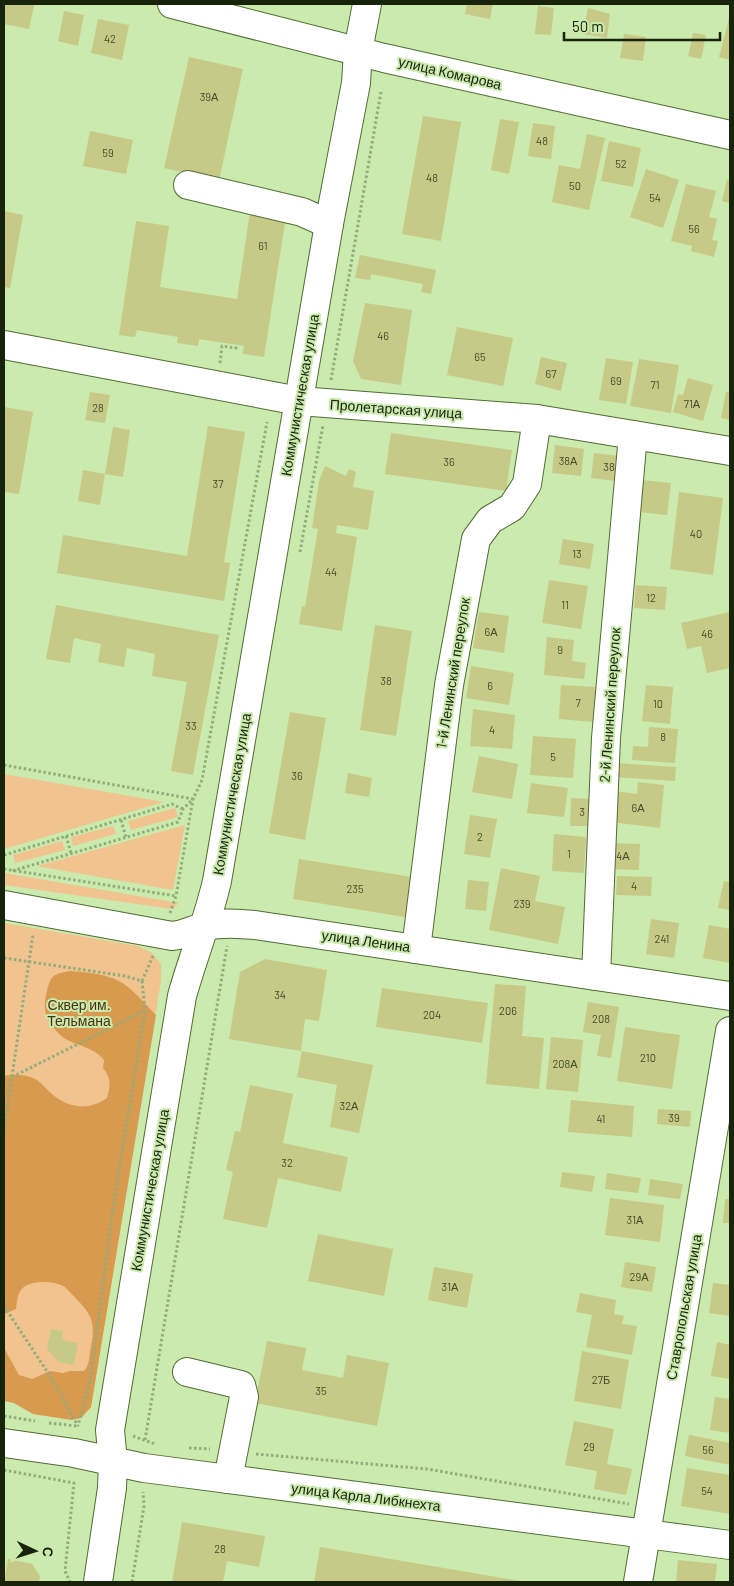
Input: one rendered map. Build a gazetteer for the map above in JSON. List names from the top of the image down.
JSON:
{
  "streets": {
    "street": [
      "улица Комарова",
      "Коммунистическая улица",
      "Пролетарская улица",
      "1-й Ленинский переулок",
      "2-й Ленинский переулок",
      "улица Ленина",
      "Ставропольская улица",
      "улица Карла Либкнехта"
    ]
  },
  "crossings": [
    ["улица Комарова", "Коммунистическая улица"],
    ["Коммунистическая улица", "Пролетарская улица"],
    ["Коммунистическая улица", "улица Ленина"],
    ["Коммунистическая улица", "улица Карла Либкнехта"],
    ["Пролетарская улица", "1-й Ленинский переулок"],
    ["Пролетарская улица", "2-й Ленинский переулок"],
    ["1-й Ленинский переулок", "улица Ленина"],
    ["2-й Ленинский переулок", "улица Ленина"],
    ["Ставропольская улица", "улица Карла Либкнехта"]
  ],
  "parks": ["Сквер им. Тельмана"],
  "house_numbers": [
    "42",
    "39А",
    "48",
    "59",
    "52",
    "48",
    "50",
    "54",
    "56",
    "61",
    "46",
    "65",
    "67",
    "69",
    "71",
    "71А",
    "28",
    "38А",
    "36",
    "38",
    "37",
    "40",
    "13",
    "44",
    "12",
    "11",
    "6А",
    "46",
    "9",
    "38",
    "6",
    "7",
    "10",
    "33",
    "4",
    "8",
    "5",
    "36",
    "6А",
    "3",
    "2",
    "1",
    "4А",
    "4",
    "235",
    "239",
    "241",
    "34",
    "206",
    "204",
    "208",
    "210",
    "208А",
    "32А",
    "39",
    "41",
    "32",
    "31А",
    "29А",
    "31А",
    "27Б",
    "35",
    "29",
    "56",
    "54",
    "28"
  ],
  "scale_bar": "50 m",
  "north": "right"
}
